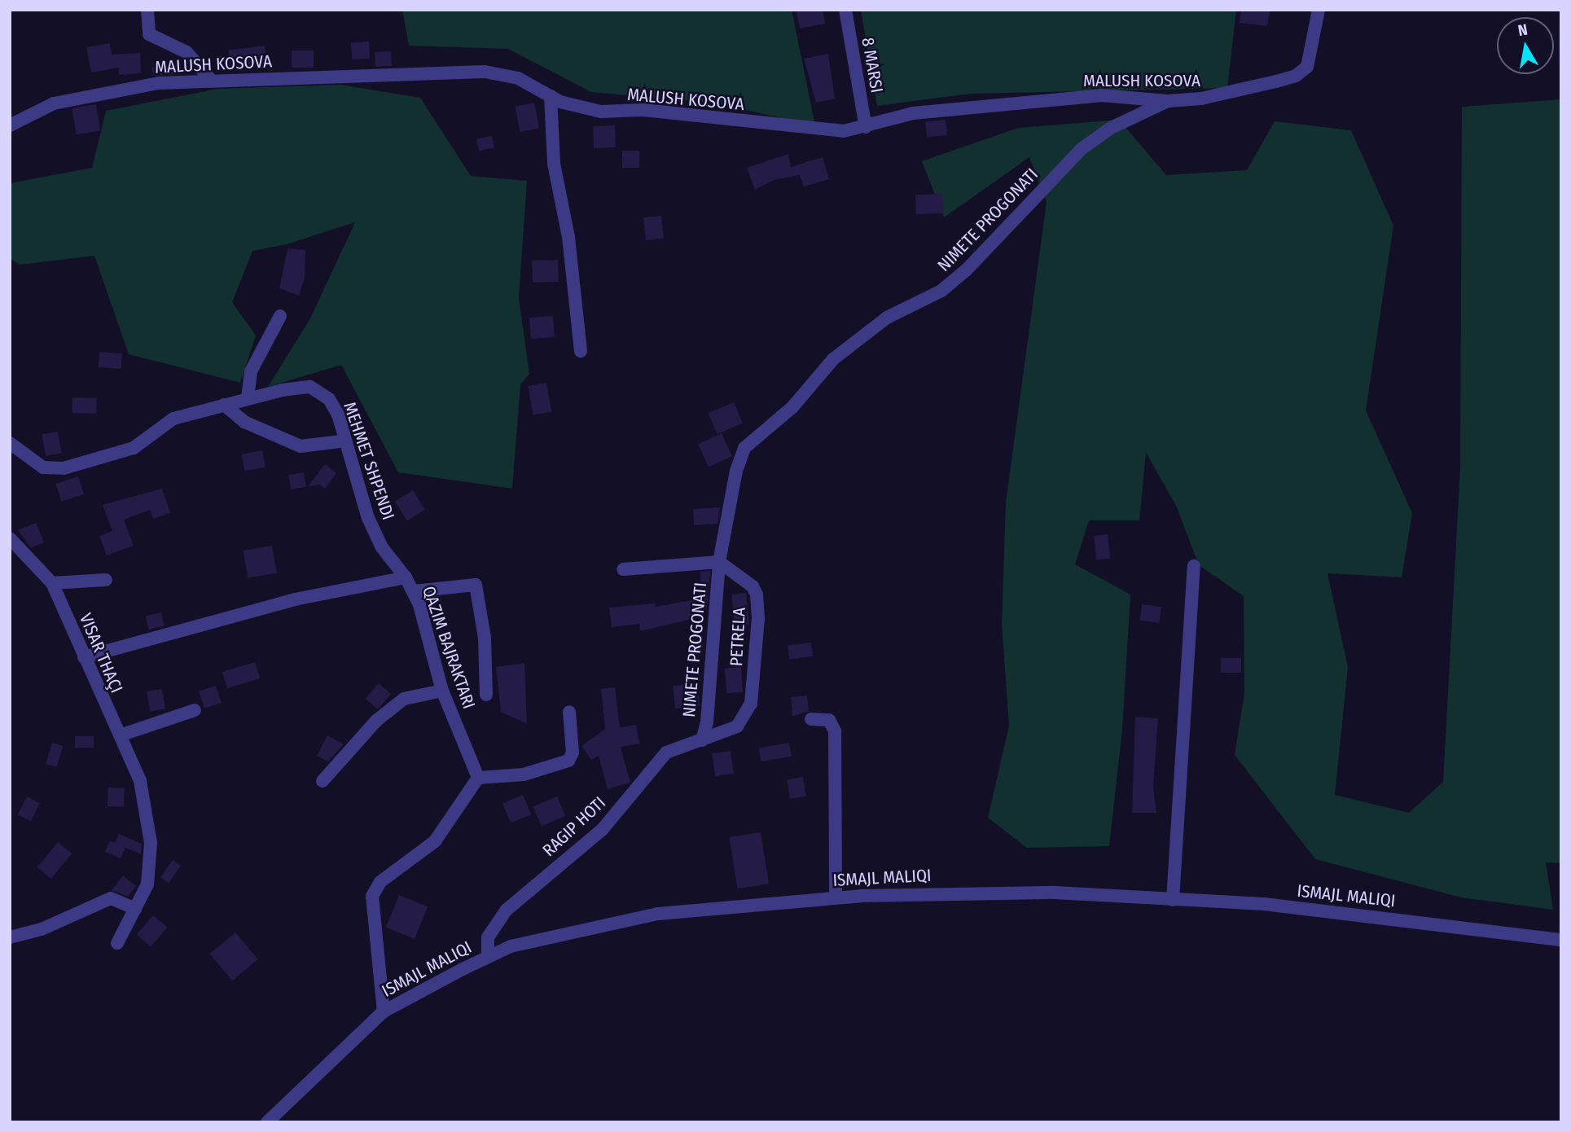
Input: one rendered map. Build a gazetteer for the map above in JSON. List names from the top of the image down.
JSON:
{
  "streets": {
    "street": [
      "MALUSH KOSOVA",
      "8 MARSI",
      "NIMETE PROGONATI",
      "MEHMET SHPENDI",
      "PETRELA",
      "QAZIM BAJRAKTARI",
      "VISAR THAÇI",
      "RAGIP HOTI",
      "ISMAJL MALIQI"
    ]
  },
  "crossings": [
    ["MALUSH KOSOVA", "8 MARSI"],
    ["MALUSH KOSOVA", "NIMETE PROGONATI"],
    ["NIMETE PROGONATI", "PETRELA"],
    ["NIMETE PROGONATI", "RAGIP HOTI"],
    ["MEHMET SHPENDI", "QAZIM BAJRAKTARI"],
    ["PETRELA", "RAGIP HOTI"],
    ["QAZIM BAJRAKTARI", "VISAR THAÇI"],
    ["RAGIP HOTI", "ISMAJL MALIQI"]
  ],
  "north": "top"
}
